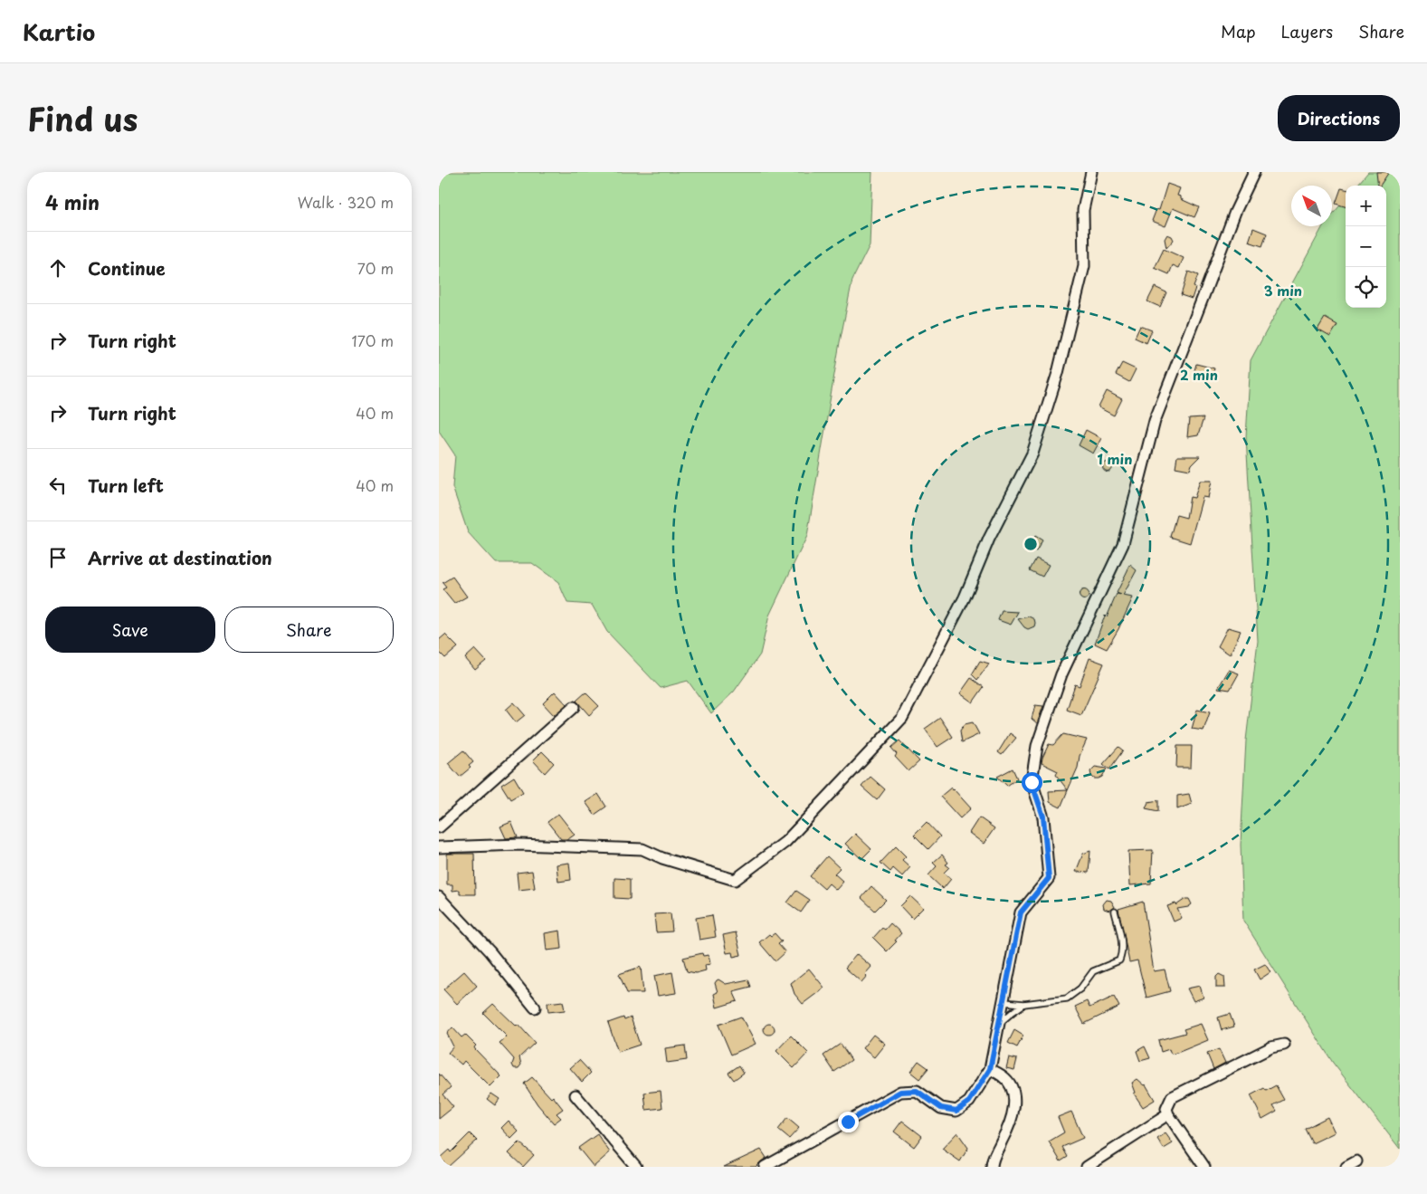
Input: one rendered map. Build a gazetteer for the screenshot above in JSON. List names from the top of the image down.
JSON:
{
  "north": "top left",
  "page": {
    "header": "Kartio",
    "nav": ["Map", "Layers", "Share"],
    "title": "Find us",
    "buttons": [
      "Directions",
      ["Save", "Share"]
    ],
    "heading": ["4 min", "Walk · 320 m"],
    "map_buttons": ["+", "−"],
    "list": [
      ["Continue", "70 m"],
      ["Turn right", "170 m"],
      ["Turn right", "40 m"],
      ["Turn left", "40 m"],
      "Arrive at destination"
    ]
  },
  "rings": ["3 min", "2 min", "1 min"]
}
